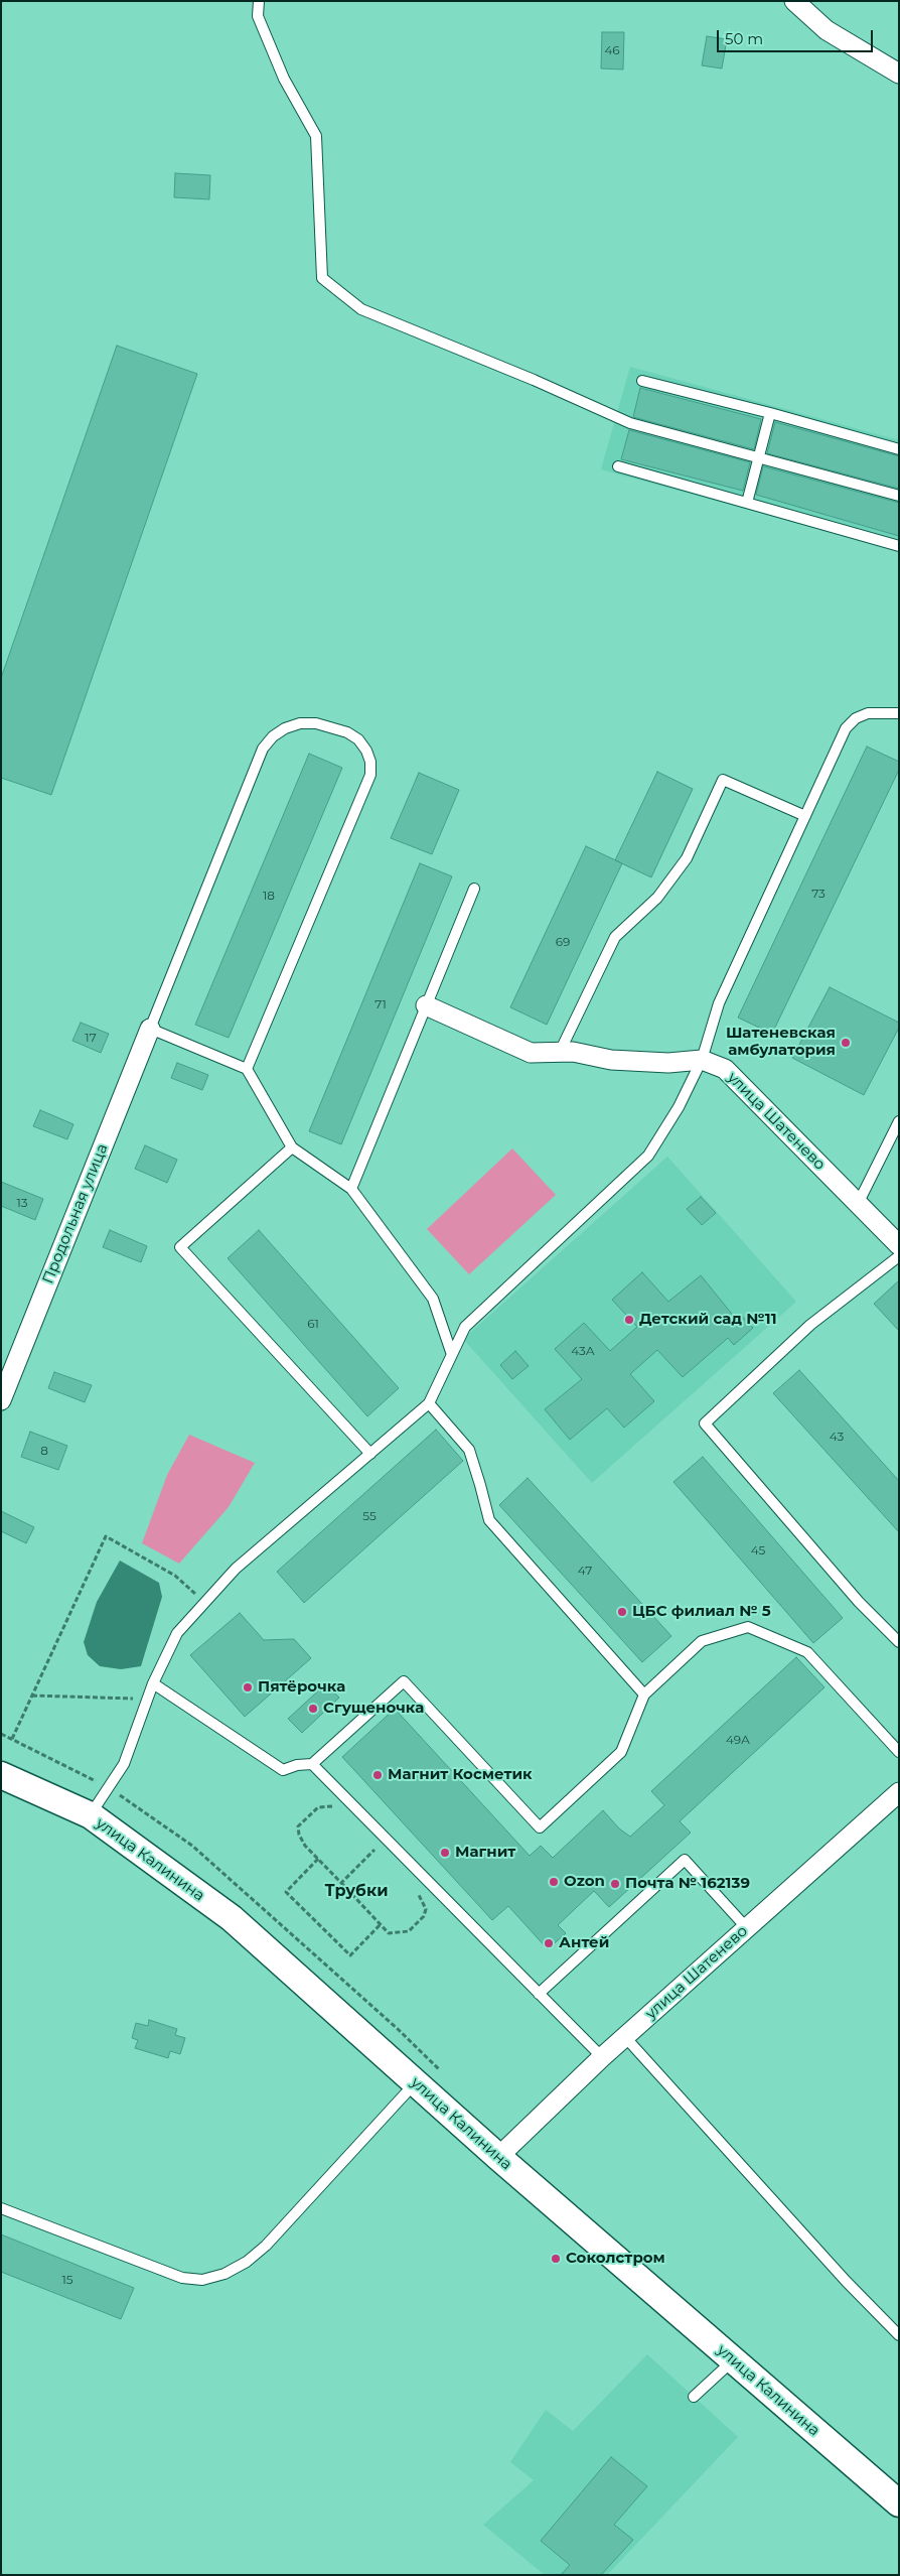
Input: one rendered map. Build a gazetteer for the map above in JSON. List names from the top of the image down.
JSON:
{
  "streets": {
    "main road": ["улица Калинина"],
    "street": ["улица Шатенево", "Продольная улица"]
  },
  "crossings": [
    ["улица Шатенево", "улица Калинина"]
  ],
  "districts": ["Трубки"],
  "places": [
    "Шатеневская амбулатория",
    "Детский сад №11",
    "ЦБС филиал № 5",
    "Пятёрочка",
    "Сгущеночка",
    "Магнит Косметик",
    "Магнит",
    "Ozon",
    "Почта № 162139",
    "Антей",
    "Соколстром"
  ],
  "house_numbers": [
    "46",
    "73",
    "18",
    "69",
    "71",
    "17",
    "13",
    "61",
    "43А",
    "43",
    "8",
    "55",
    "45",
    "47",
    "49А",
    "15"
  ],
  "scale_bar": "50 m"
}
